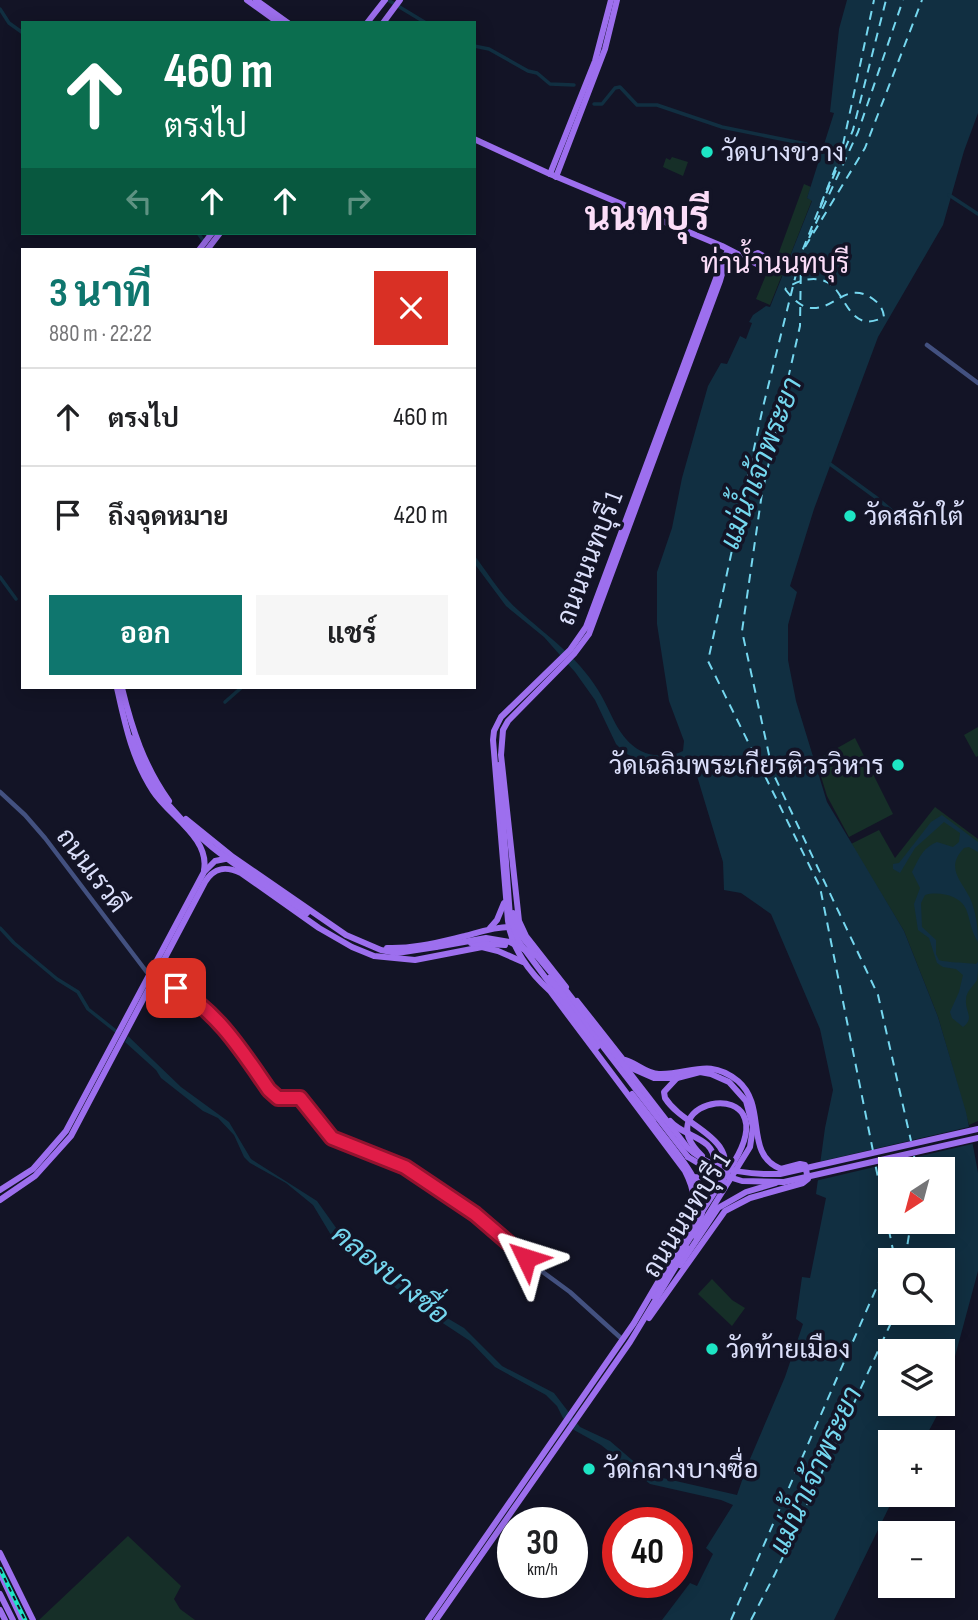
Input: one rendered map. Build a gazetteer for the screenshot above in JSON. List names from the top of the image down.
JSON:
{
  "streets": {
    "main road": ["ถนนนนทบุรี 1"],
    "street": ["ถนนเรวดี"]
  },
  "districts": ["นนทบุรี", "ท่าน้ำนนทบุรี"],
  "water": ["แม่น้ำเจ้าพระยา", "คลองบางซื่อ"],
  "places": [
    "วัดบางขวาง",
    "วัดสลักใต้",
    "วัดเฉลิมพระเกียรติวรวิหาร",
    "วัดท้ายเมือง",
    "วัดกลางบางซื่อ"
  ],
  "north": "bottom left",
  "page": {
    "turn": ["460 m", "ตรงไป"],
    "heading": ["3 นาที", "880 m · 22:22"],
    "list": [
      {
        "name": "ตรงไป",
        "value": "460 m"
      },
      {
        "name": "ถึงจุดหมาย",
        "value": "420 m"
      }
    ],
    "buttons": ["ออก", "แชร์"],
    "map_buttons": ["+", "−"],
    "speed": "30 km/h",
    "limit": "40"
  }
}
